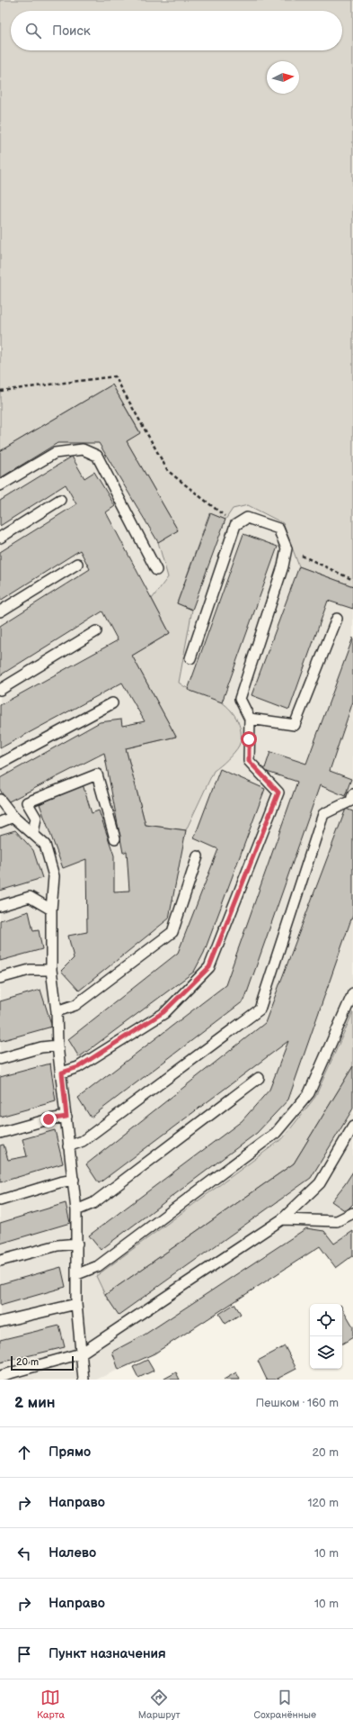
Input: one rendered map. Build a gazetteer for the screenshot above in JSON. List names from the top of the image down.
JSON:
{
  "scale_bar": "20 m",
  "north": "right",
  "page": {
    "search": "Поиск",
    "scale": "20 m",
    "heading": ["2 мин", "Пешком · 160 m"],
    "list": [
      ["Прямо", "20 m"],
      ["Направо", "120 m"],
      ["Налево", "10 m"],
      ["Направо", "10 m"],
      "Пункт назначения"
    ],
    "nav": ["Карта", "Маршрут", "Сохранённые"]
  }
}
